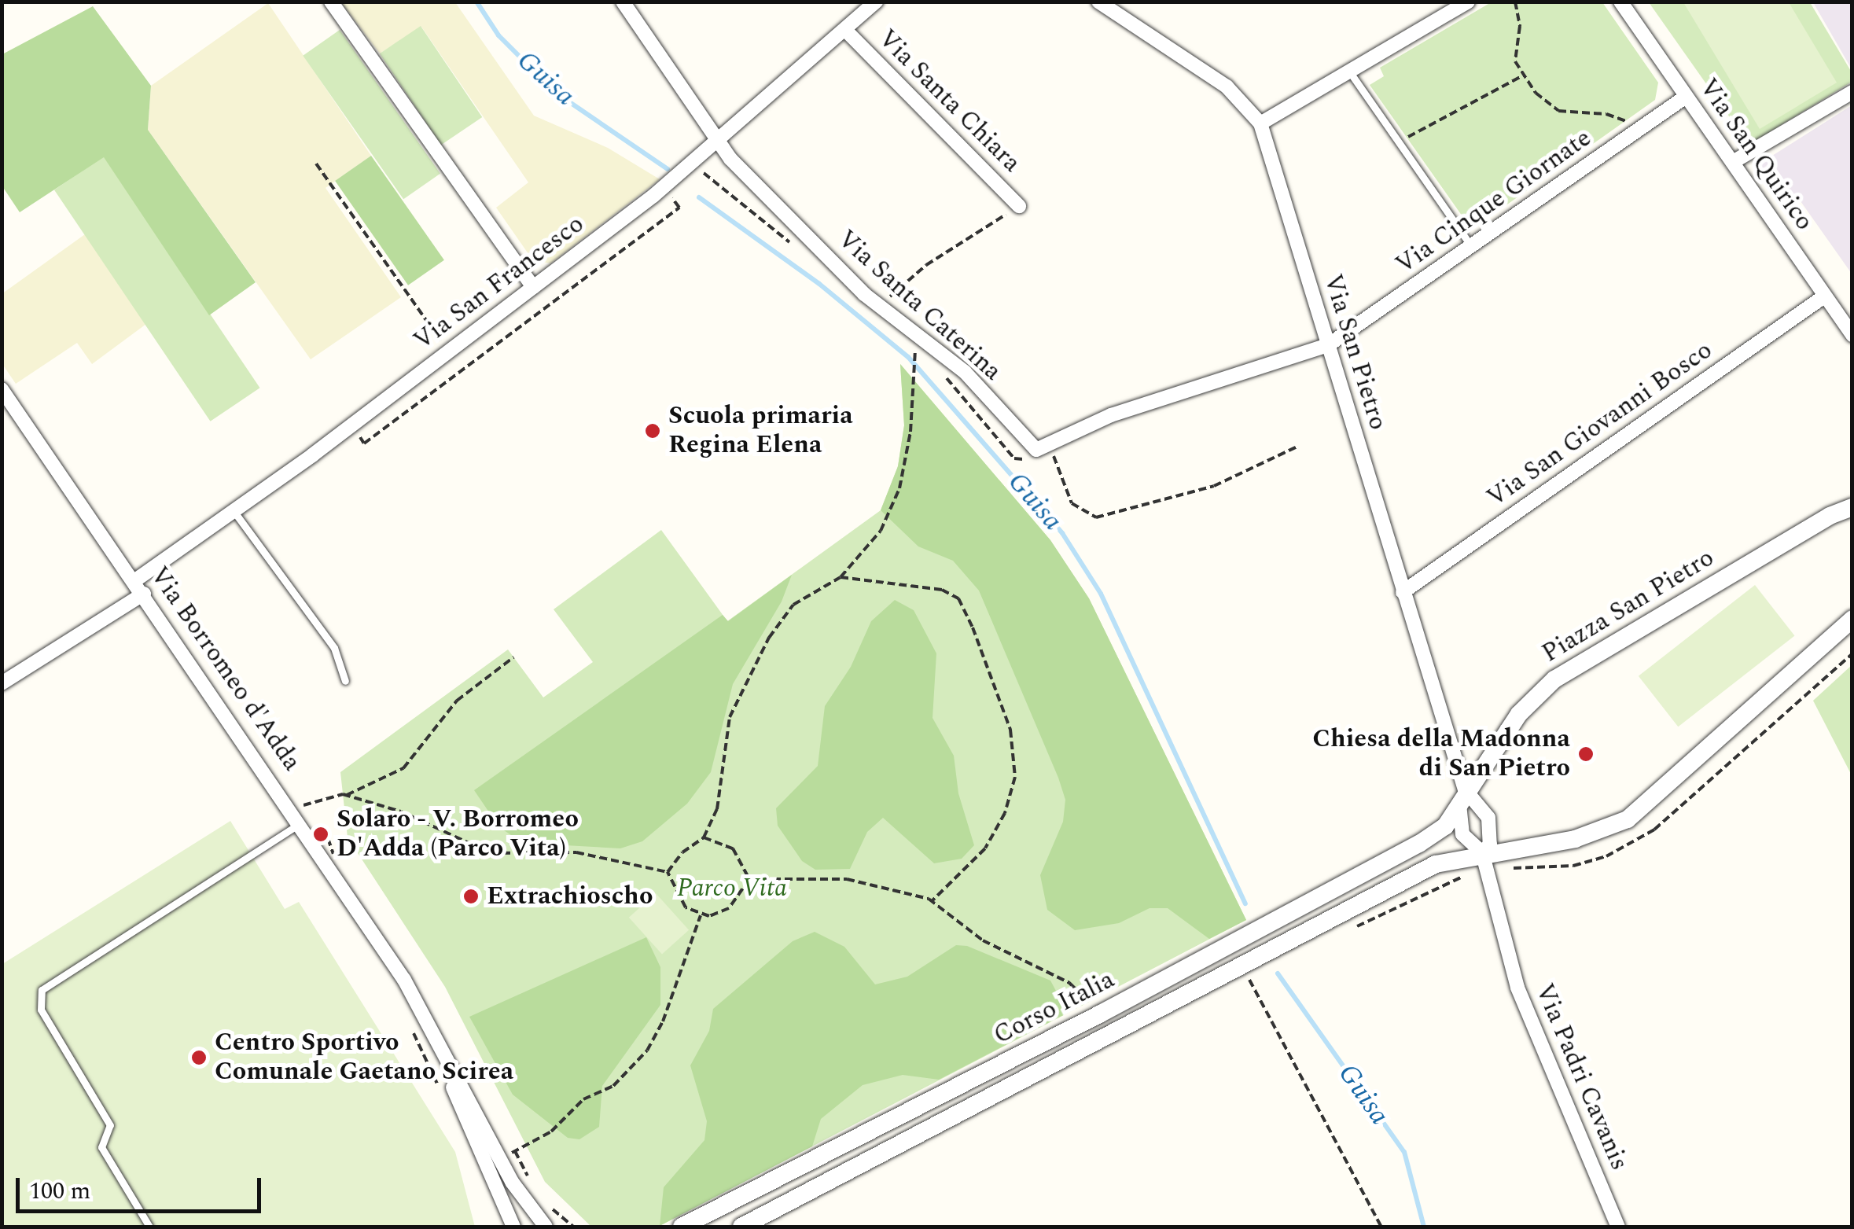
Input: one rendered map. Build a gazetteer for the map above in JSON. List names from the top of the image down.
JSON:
{
  "streets": {
    "street": [
      "Via Santa Chiara",
      "Via San Quirico",
      "Via Cinque Giornate",
      "Via San Francesco",
      "Via Santa Caterina",
      "Via San Pietro",
      "Via San Giovanni Bosco",
      "Piazza San Pietro",
      "Via Borromeo d'Adda",
      "Corso Italia",
      "Via Padri Cavanis"
    ]
  },
  "crossings": [
    ["Via Santa Chiara", "Via San Francesco"],
    ["Via San Quirico", "Via Cinque Giornate"],
    ["Via San Quirico", "Via San Giovanni Bosco"],
    ["Via Cinque Giornate", "Via San Pietro"],
    ["Via San Francesco", "Via Santa Caterina"],
    ["Via San Francesco", "Via Borromeo d'Adda"],
    ["Via San Pietro", "Via San Giovanni Bosco"],
    ["Via San Pietro", "Piazza San Pietro"],
    ["Piazza San Pietro", "Corso Italia"],
    ["Corso Italia", "Via Padri Cavanis"]
  ],
  "water": ["Guisa"],
  "parks": ["Parco Vita"],
  "places": [
    "Scuola primaria Regina Elena",
    "Chiesa della Madonna di San Pietro",
    "Solaro - V. Borromeo D'Adda (Parco Vita)",
    "Extrachioscho",
    "Centro Sportivo Comunale Gaetano Scirea"
  ],
  "scale_bar": "100 m"
}
